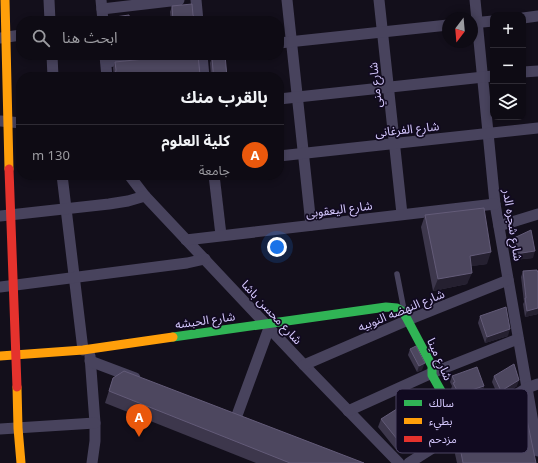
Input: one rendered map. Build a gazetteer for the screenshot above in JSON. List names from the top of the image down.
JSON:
{
  "streets": {
    "street": [
      "شارع مني",
      "شارع الفرغانى",
      "شارع اليعقوبى",
      "شارع شجره الدر",
      "شارع النهضه النوبيه",
      "شارع محسن باشا",
      "شارع الحبشه",
      "شارع مينا"
    ]
  },
  "crossings": [
    ["شارع مني", "شارع الفرغانى"],
    ["شارع مني", "شارع اليعقوبى"],
    ["شارع الفرغانى", "شارع شجره الدر"],
    ["شارع اليعقوبى", "شارع شجره الدر"],
    ["شارع اليعقوبى", "شارع محسن باشا"],
    ["شارع شجره الدر", "شارع النهضه النوبيه"],
    ["شارع النهضه النوبيه", "شارع محسن باشا"],
    ["شارع النهضه النوبيه", "شارع الحبشه"],
    ["شارع النهضه النوبيه", "شارع مينا"],
    ["شارع محسن باشا", "شارع الحبشه"],
    ["شارع الحبشه", "شارع مينا"]
  ],
  "legend": ["سالك", "بطيء", "مزدحم"],
  "north": "bottom",
  "page": {
    "map_buttons": ["+", "−"],
    "search": "ابحث هنا",
    "heading": "بالقرب منك",
    "list": [
      {
        "mark": "A",
        "name": "كلية العلوم",
        "note": "جامعة",
        "value": "130 m"
      }
    ],
    "pins": "A"
  }
}
